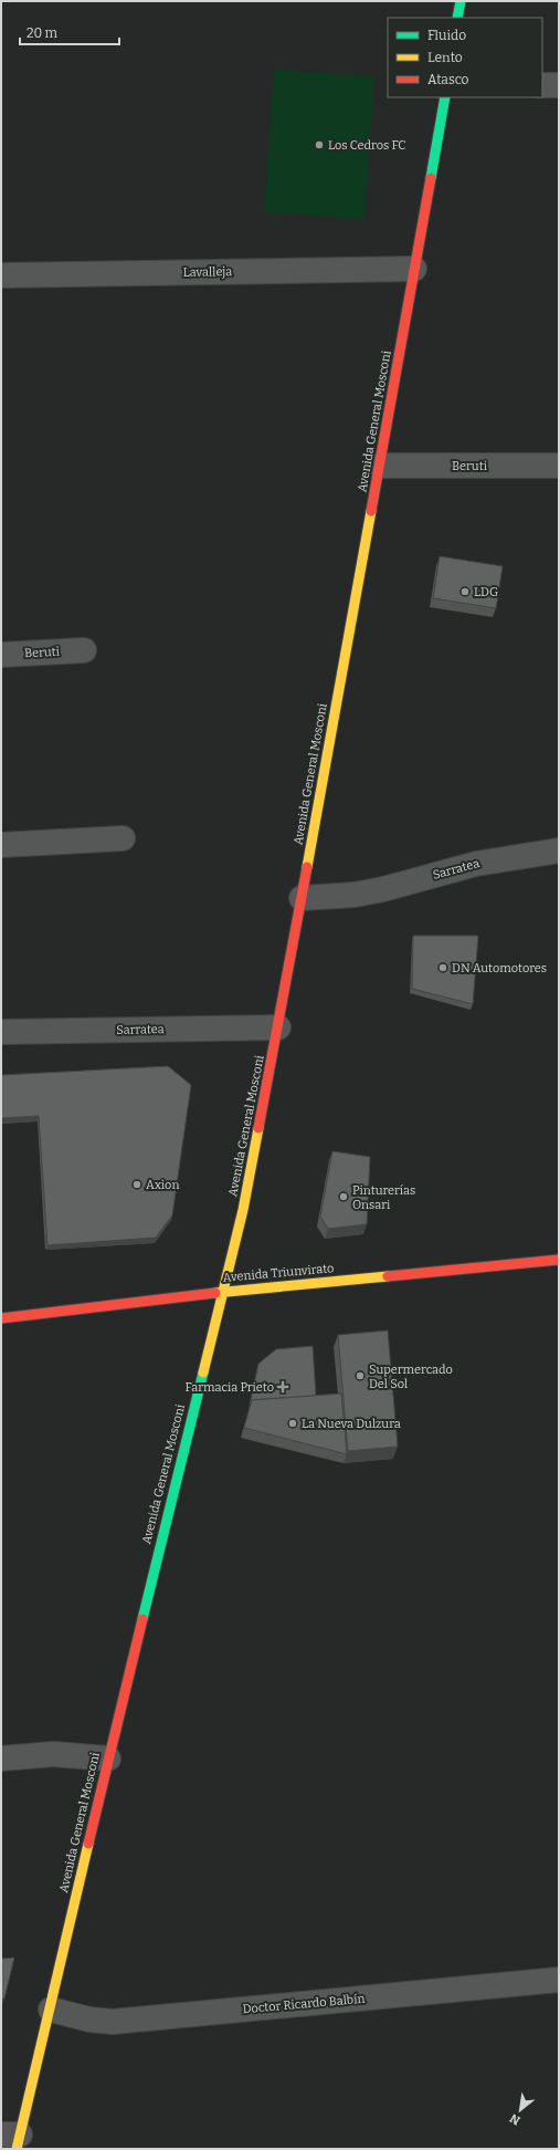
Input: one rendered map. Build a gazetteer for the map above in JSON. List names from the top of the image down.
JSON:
{
  "streets": {
    "main road": ["Avenida General Mosconi", "Avenida Triunvirato"],
    "street": [
      "Lavalleja",
      "Beruti",
      "Sarratea",
      "Doctor Ricardo Balbín"
    ]
  },
  "crossings": [
    ["Lavalleja", "Avenida General Mosconi"],
    ["Avenida General Mosconi", "Beruti"],
    ["Avenida General Mosconi", "Sarratea"],
    ["Avenida General Mosconi", "Avenida Triunvirato"],
    ["Avenida General Mosconi", "Doctor Ricardo Balbín"]
  ],
  "places": {
    "other": [
      "Los Cedros FC",
      "LDG",
      "DN Automotores",
      "Axion",
      "Pinturerías Onsari",
      "Supermercado Del Sol",
      "La Nueva Dulzura"
    ],
    "health": ["Farmacia Prieto"]
  },
  "legend": ["Fluido", "Lento", "Atasco"],
  "scale_bar": "20 m",
  "north": "bottom left"
}
